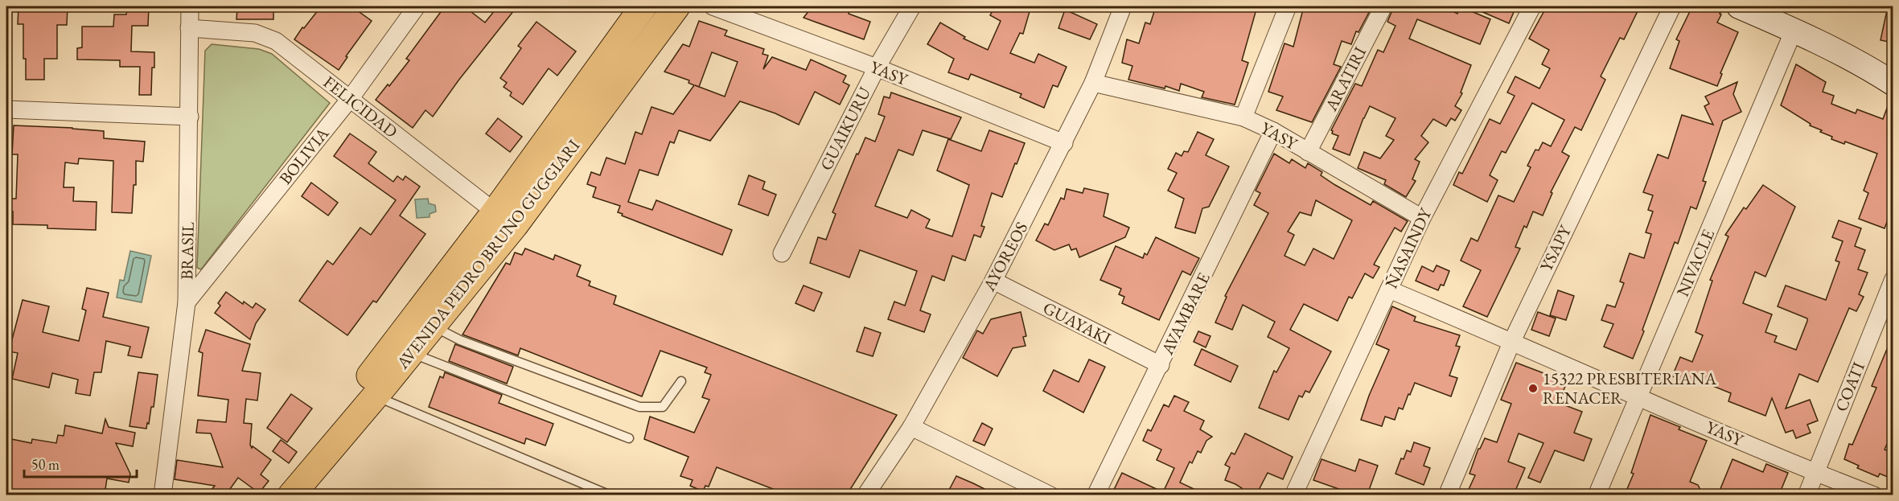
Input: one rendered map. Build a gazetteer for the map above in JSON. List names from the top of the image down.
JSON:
{
  "streets": {
    "main road": ["AVENIDA PEDRO BRUNO GUGGIARI"],
    "street": [
      "YASY",
      "ARATIRI",
      "FELICIDAD",
      "GUAIKURU",
      "BOLIVIA",
      "ÑASAINDY",
      "YSAPY",
      "BRASIL",
      "AYOREOS",
      "NIVACLE",
      "AVAMBARE",
      "GUAYAKI",
      "COATI"
    ]
  },
  "crossings": [
    ["YASY", "ARATIRI"],
    ["YASY", "GUAIKURU"],
    ["YASY", "ÑASAINDY"],
    ["YASY", "YSAPY"],
    ["YASY", "AYOREOS"],
    ["YASY", "NIVACLE"],
    ["YASY", "AVAMBARE"],
    ["YASY", "COATI"],
    ["FELICIDAD", "BOLIVIA"],
    ["FELICIDAD", "BRASIL"],
    ["FELICIDAD", "AVENIDA PEDRO BRUNO GUGGIARI"],
    ["BOLIVIA", "BRASIL"],
    ["AYOREOS", "GUAYAKI"],
    ["AVAMBARE", "GUAYAKI"]
  ],
  "places": ["15322 PRESBITERIANA RENACER"],
  "scale_bar": "50 m"
}
